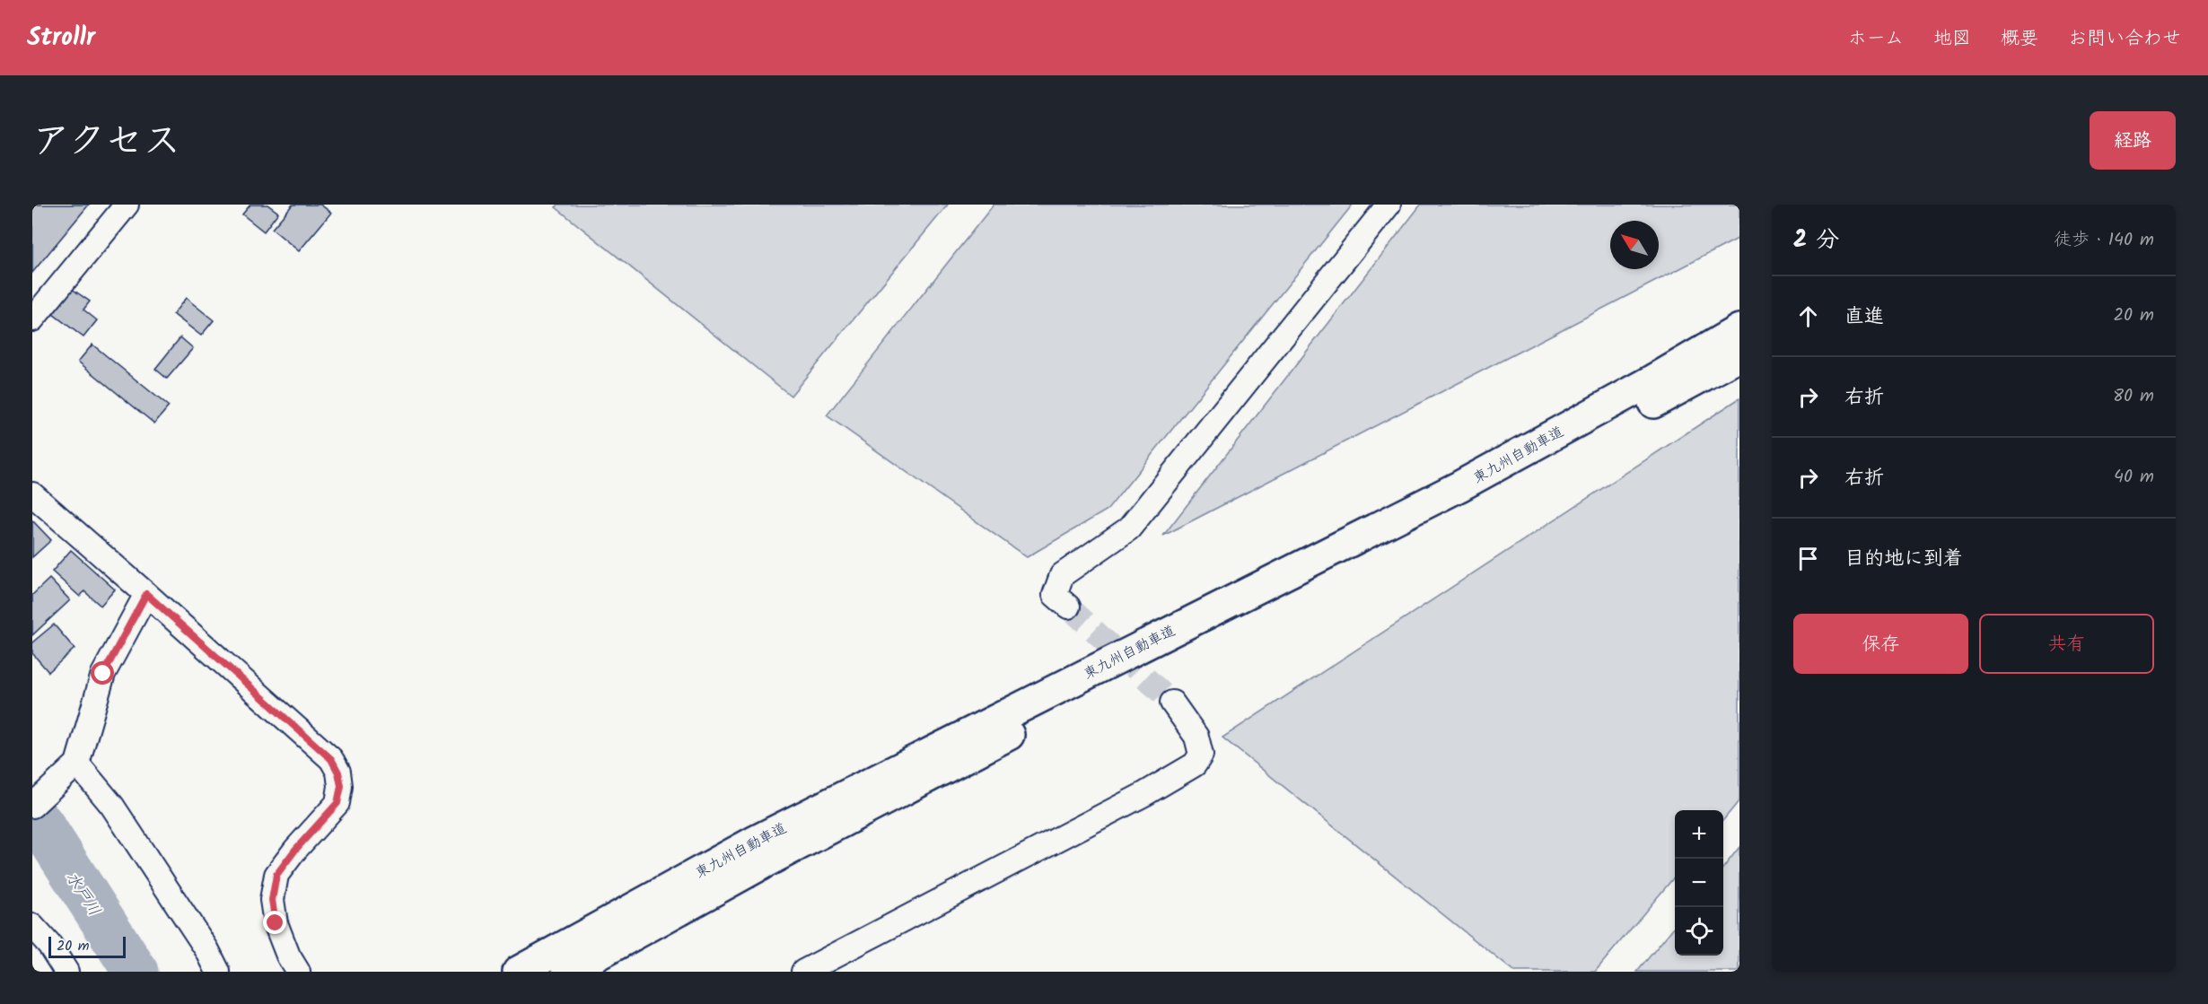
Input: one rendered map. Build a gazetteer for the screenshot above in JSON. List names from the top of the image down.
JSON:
{
  "streets": {
    "highway": ["東九州自動車道"]
  },
  "water": ["水戸川"],
  "scale_bar": "20 m",
  "north": "top left",
  "page": {
    "header": "Strollr",
    "nav": [
      "ホーム",
      "地図",
      "概要",
      "お問い合わせ"
    ],
    "title": "アクセス",
    "buttons": [
      "経路",
      ["保存", "共有"]
    ],
    "heading": ["2 分", "徒歩 · 140 m"],
    "list": [
      ["直進", "20 m"],
      ["右折", "80 m"],
      ["右折", "40 m"],
      "目的地に到着"
    ],
    "map_buttons": ["+", "−"],
    "scale": "20 m"
  }
}
